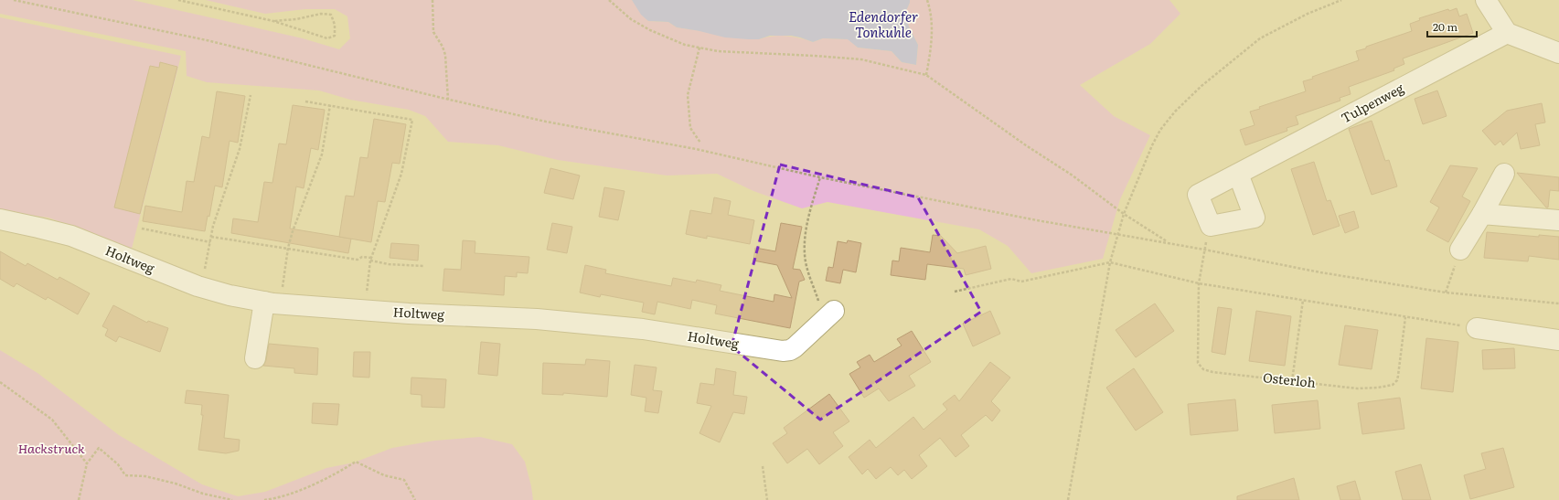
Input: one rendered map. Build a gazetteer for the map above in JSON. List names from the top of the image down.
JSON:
{
  "streets": {
    "street": ["Tulpenweg", "Holtweg"],
    "path": ["Osterloh"]
  },
  "water": ["Edendorfer Tonkuhle"],
  "parks": ["Hackstruck"],
  "scale_bar": "20 m"
}
